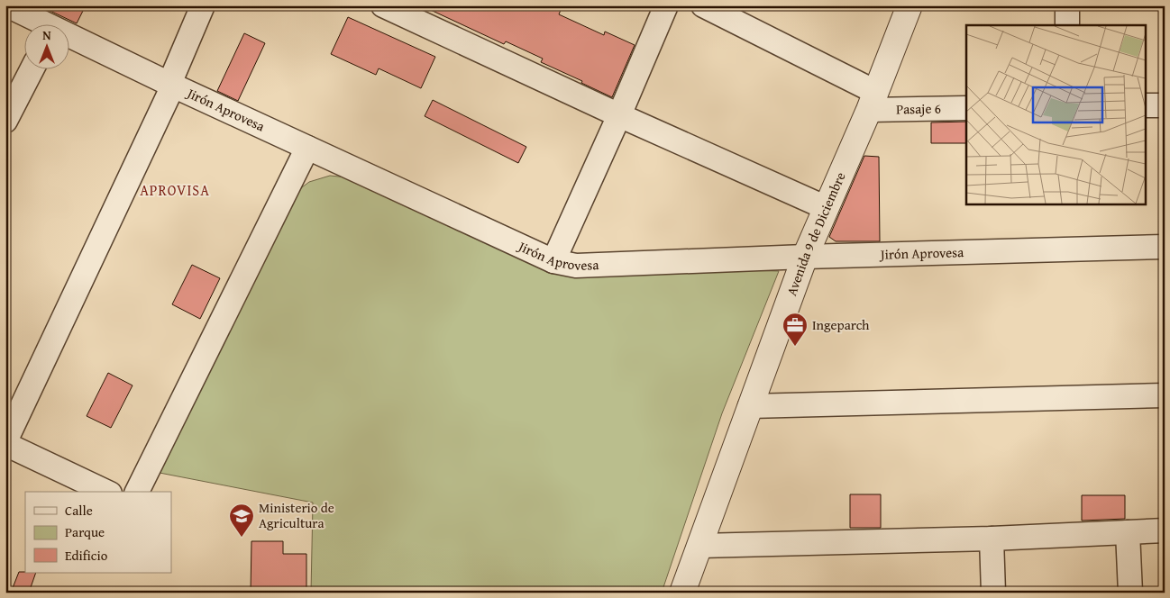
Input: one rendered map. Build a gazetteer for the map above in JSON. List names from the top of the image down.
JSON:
{
  "streets": {
    "street": ["Pasaje 6", "Jirón Aprovesa", "Avenida 9 de Diciembre"]
  },
  "crossings": [
    ["Pasaje 6", "Avenida 9 de Diciembre"],
    ["Jirón Aprovesa", "Avenida 9 de Diciembre"]
  ],
  "districts": ["APROVISA"],
  "places": {
    "office": ["Ingeparch"],
    "school or university": ["Ministerio de Agricultura"]
  },
  "legend": ["Calle", "Parque", "Edificio"],
  "north": "top"
}
